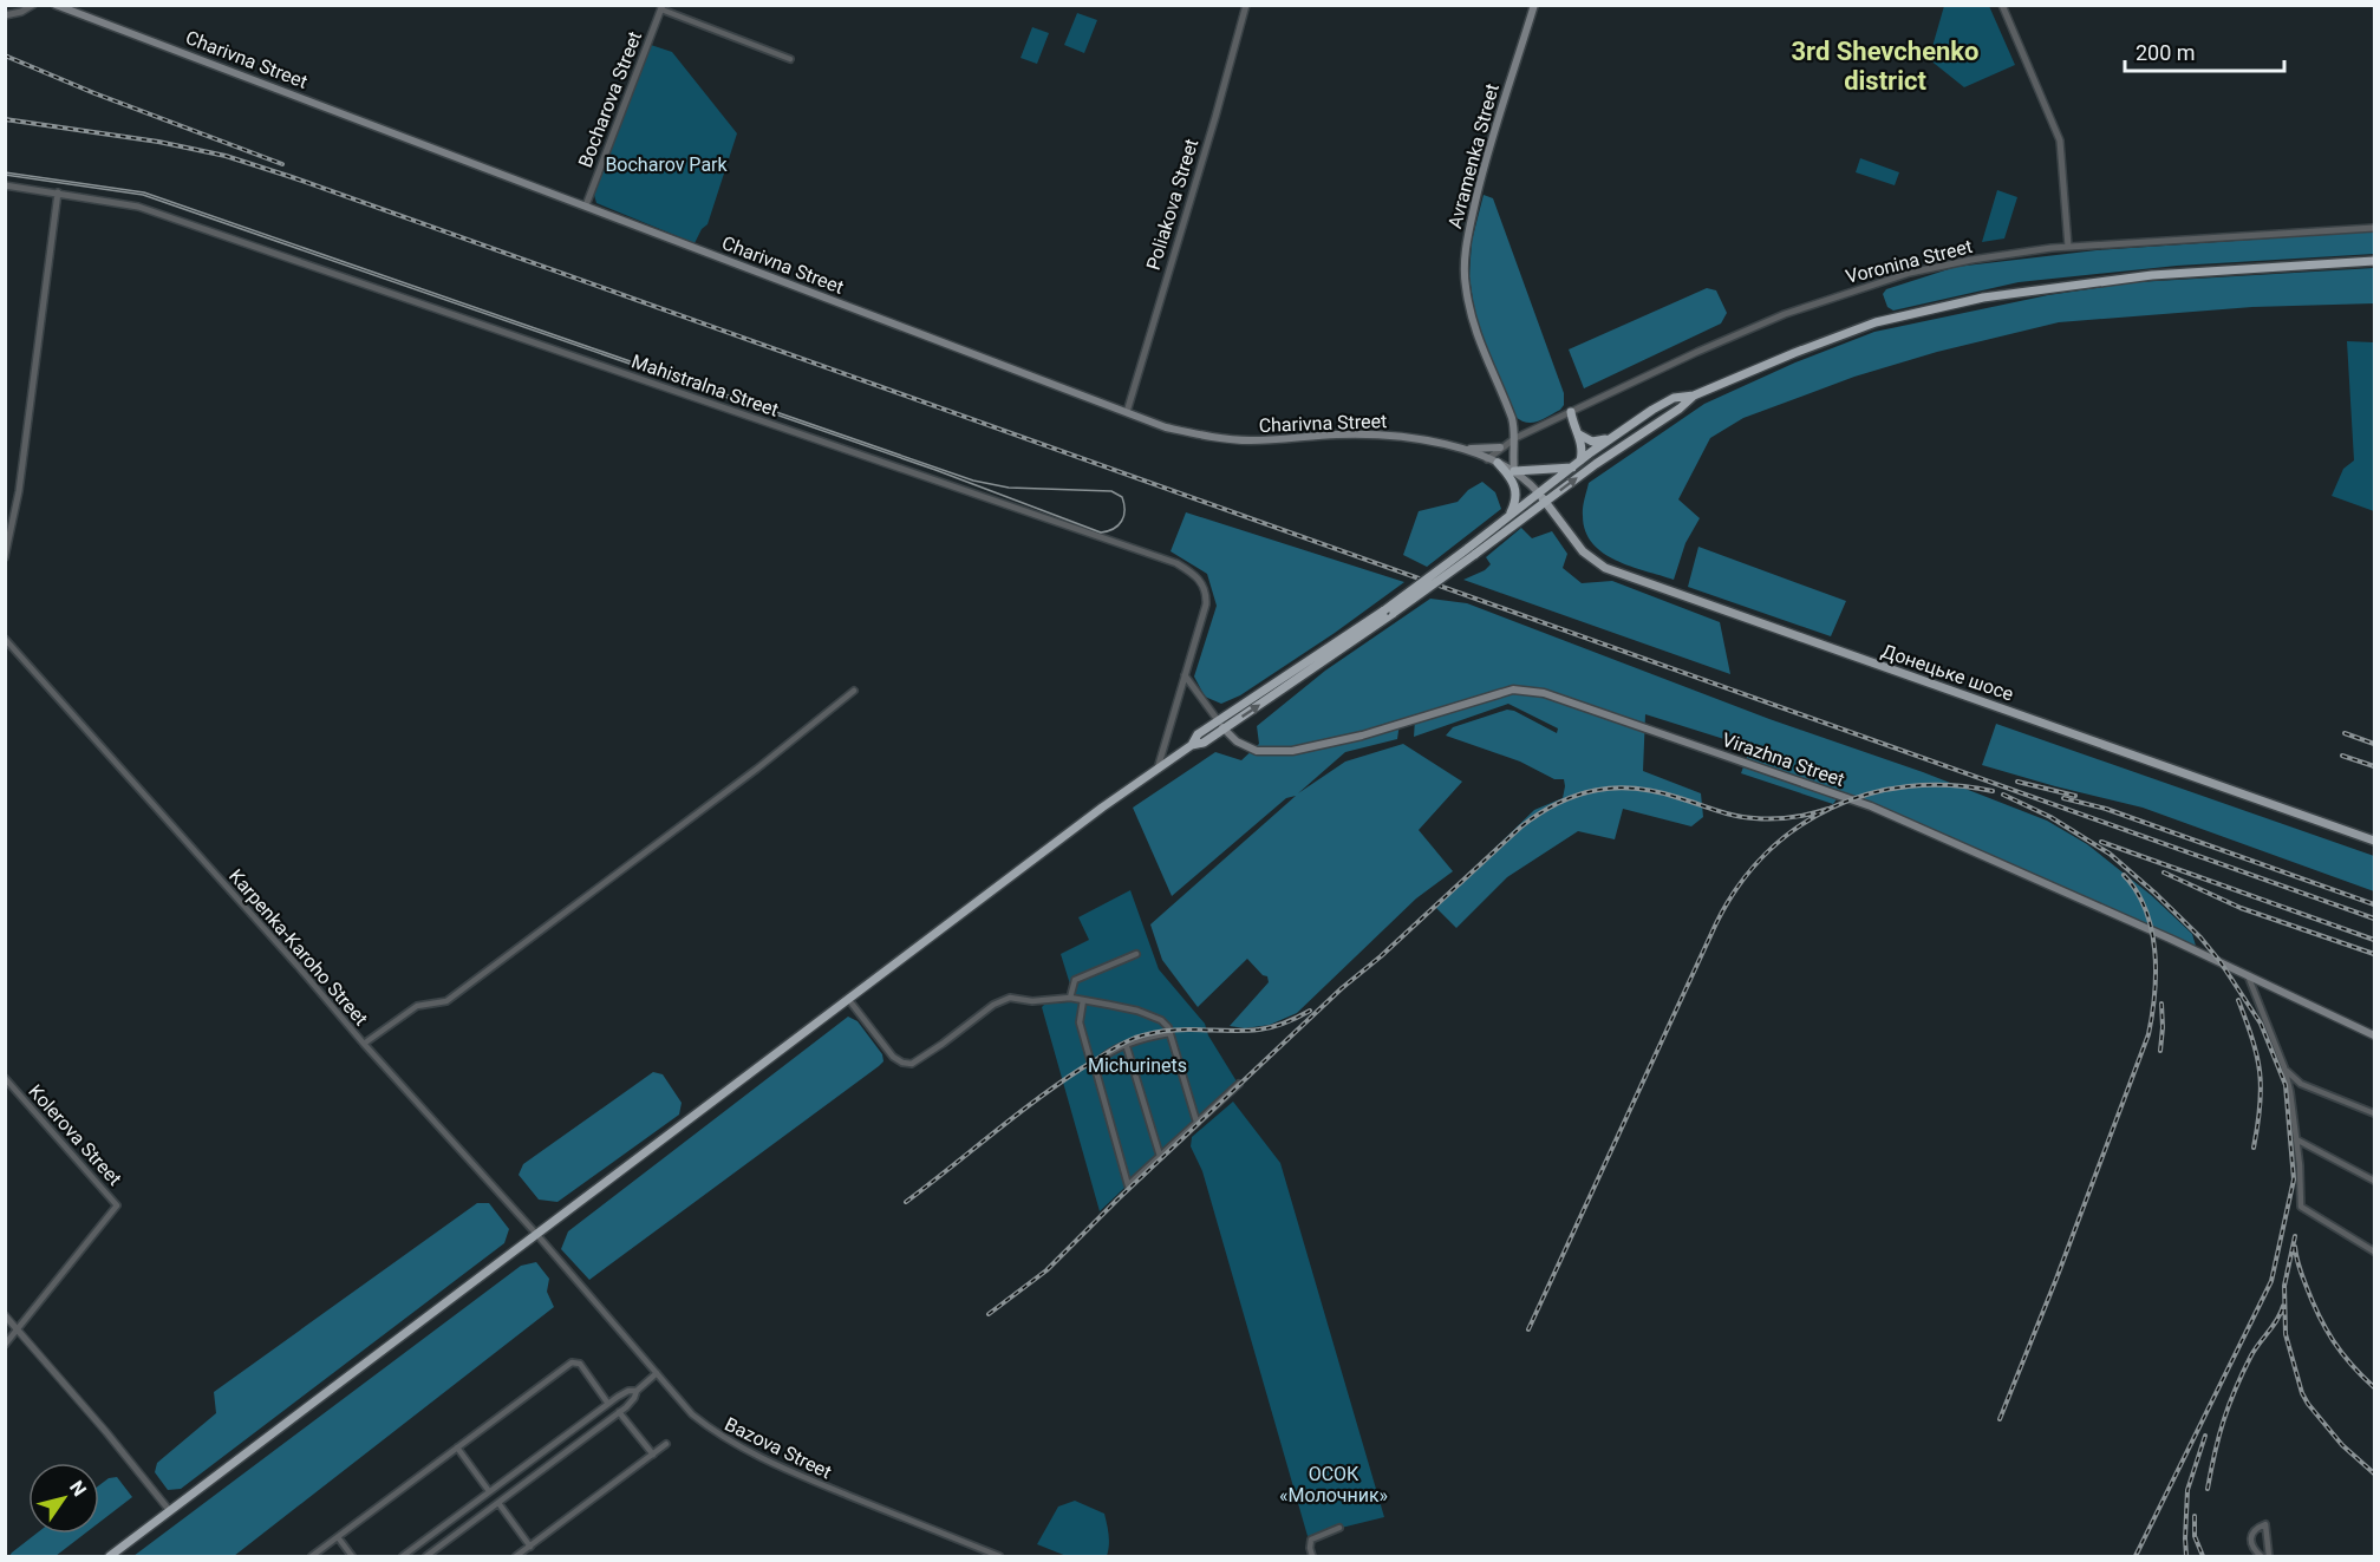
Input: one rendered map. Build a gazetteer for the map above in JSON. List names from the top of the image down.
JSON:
{
  "streets": {
    "main road": [
      "Charivna Street",
      "Avramenka Street",
      "Донецьке шосе",
      "Virazhna Street"
    ],
    "street": [
      "Bocharova Street",
      "Poliakova Street",
      "Voronina Street",
      "Mahistralna Street",
      "Karpenka-Karoho Street",
      "Kolerova Street",
      "Bazova Street"
    ]
  },
  "crossings": [
    ["Charivna Street", "Bocharova Street"],
    ["Charivna Street", "Avramenka Street"],
    ["Charivna Street", "Poliakova Street"],
    ["Charivna Street", "Voronina Street"],
    ["Charivna Street", "Донецьке шосе"],
    ["Avramenka Street", "Voronina Street"],
    ["Mahistralna Street", "Virazhna Street"],
    ["Karpenka-Karoho Street", "Bazova Street"]
  ],
  "districts": ["3rd Shevchenko district"],
  "parks": ["Bocharov Park", "Michurinets", "ОСОК «Молочник»"],
  "scale_bar": "200 m",
  "north": "top right"
}
